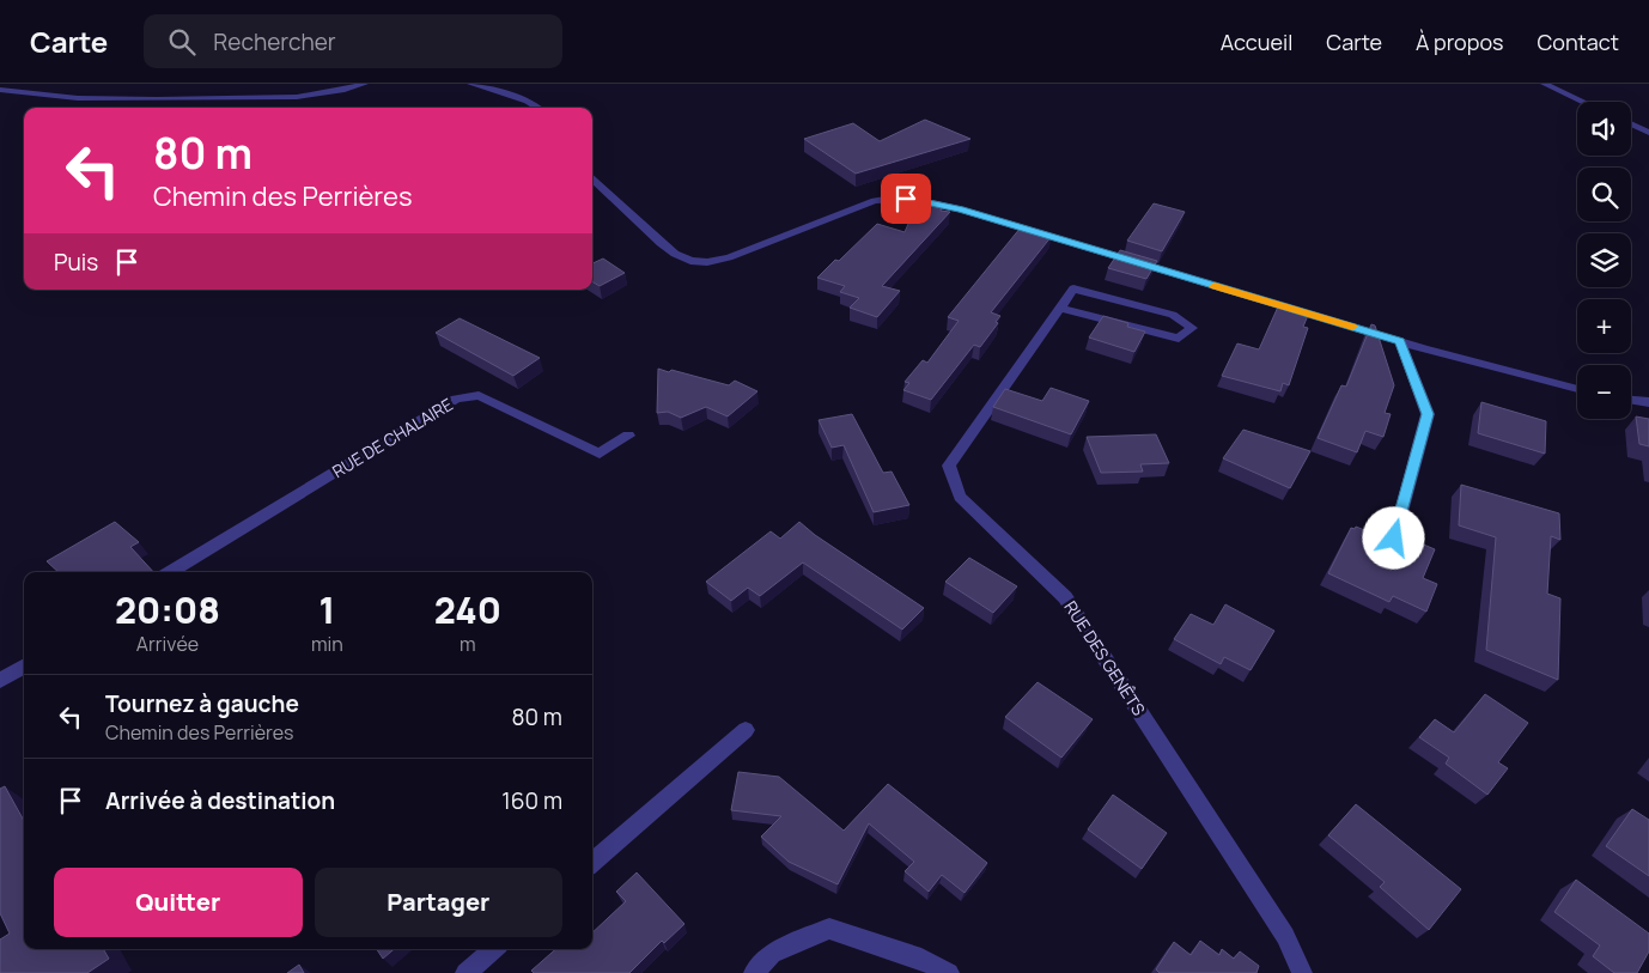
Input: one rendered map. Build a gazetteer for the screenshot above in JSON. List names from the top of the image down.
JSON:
{
  "streets": {
    "street": ["RUE DE CHALAIRE", "RUE DES GENÊTS"]
  },
  "page": {
    "header": "Carte",
    "search": "Rechercher",
    "nav": [
      "Accueil",
      "Carte",
      "À propos",
      "Contact"
    ],
    "map_buttons": ["+", "−"],
    "turn": ["80 m", "Chemin des Perrières"],
    "then": "Puis",
    "eta": [
      "20:08",
      "Arrivée",
      "1",
      "min",
      "240",
      "m"
    ],
    "list": [
      {
        "name": "Tournez à gauche",
        "note": "Chemin des Perrières",
        "value": "80 m"
      },
      {
        "name": "Arrivée à destination",
        "value": "160 m"
      }
    ],
    "buttons": ["Quitter", "Partager"]
  }
}
